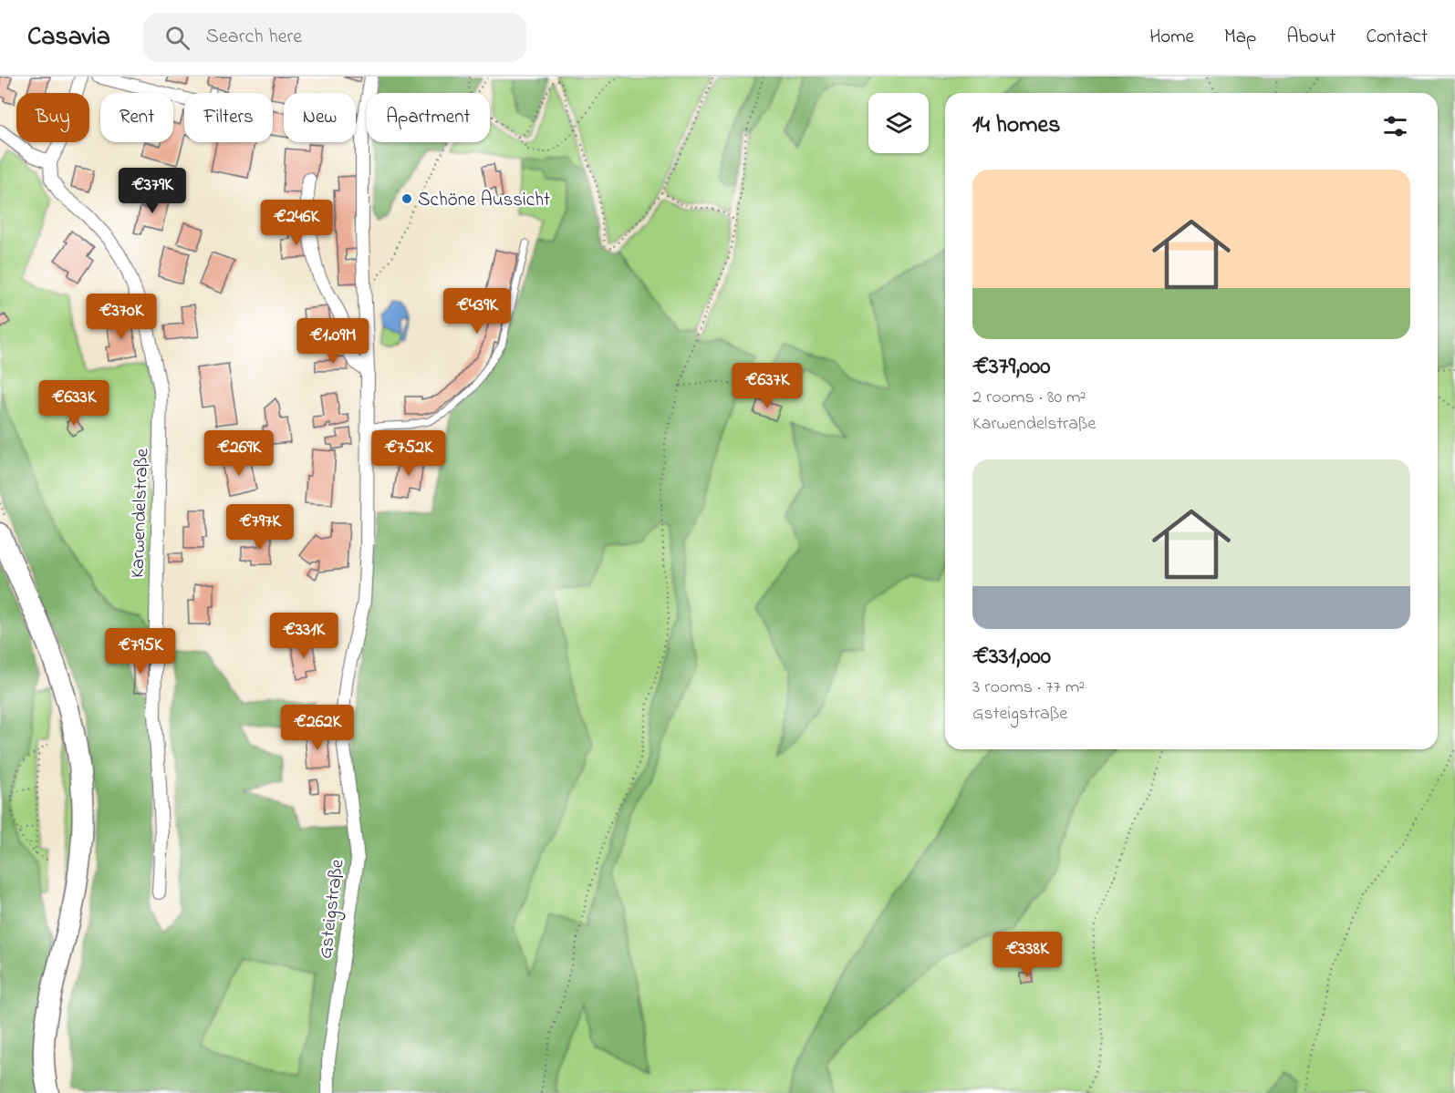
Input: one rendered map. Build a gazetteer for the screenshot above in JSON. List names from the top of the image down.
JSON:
{
  "streets": {
    "street": ["Karwendelstraße", "Gsteigstraße"]
  },
  "places": ["Schöne Aussicht"],
  "page": {
    "header": "Casavia",
    "search": "Search here",
    "nav": [
      "Home",
      "Map",
      "About",
      "Contact"
    ],
    "chip": [
      "Buy",
      "Rent",
      "Filters",
      "New",
      "Apartment"
    ],
    "heading": "14 homes",
    "list": [
      {
        "name": "€379,000",
        "note": "2 rooms · 80 m² · Karwendelstraße"
      },
      {
        "name": "€331,000",
        "note": "3 rooms · 77 m² · Gsteigstraße"
      }
    ],
    "price": [
      "€379K",
      "€246K",
      "€439K",
      "€370K",
      "€1.09M",
      "€637K",
      "€633K",
      "€269K",
      "€752K",
      "€797K",
      "€331K",
      "€795K",
      "€262K",
      "€338K"
    ]
  }
}
